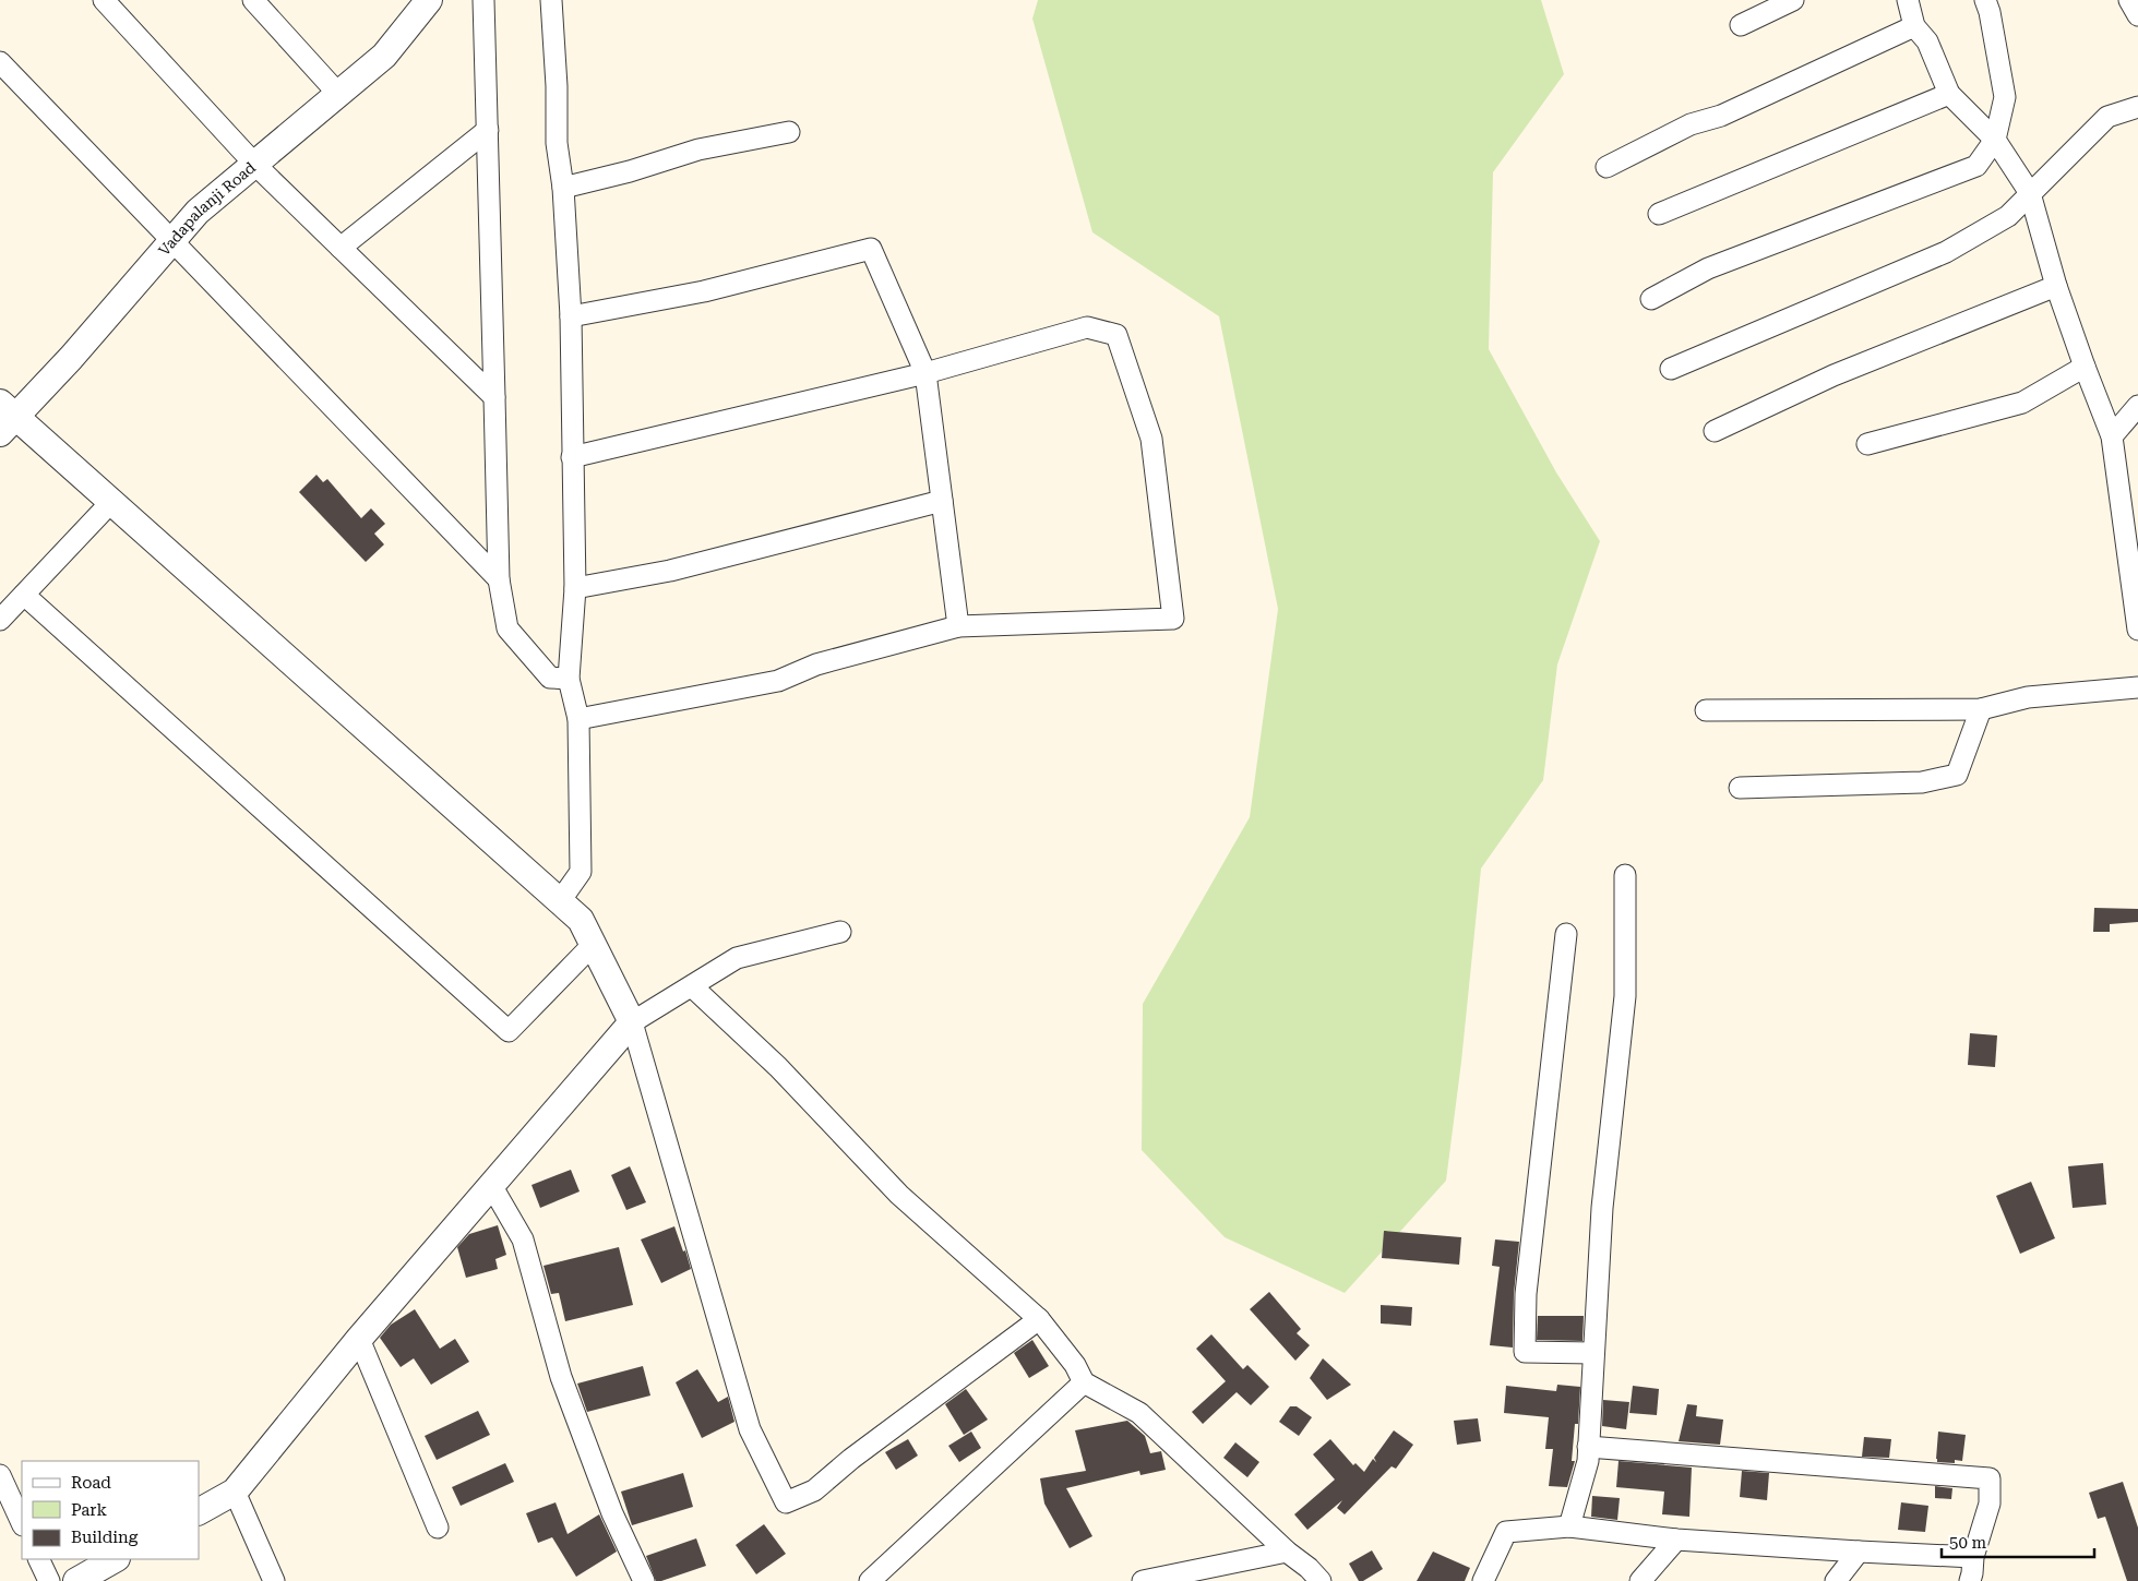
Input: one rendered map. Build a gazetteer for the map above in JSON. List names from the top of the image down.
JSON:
{
  "streets": {
    "street": ["Vadapalanji Road"]
  },
  "legend": ["Road", "Park", "Building"],
  "scale_bar": "50 m"
}
